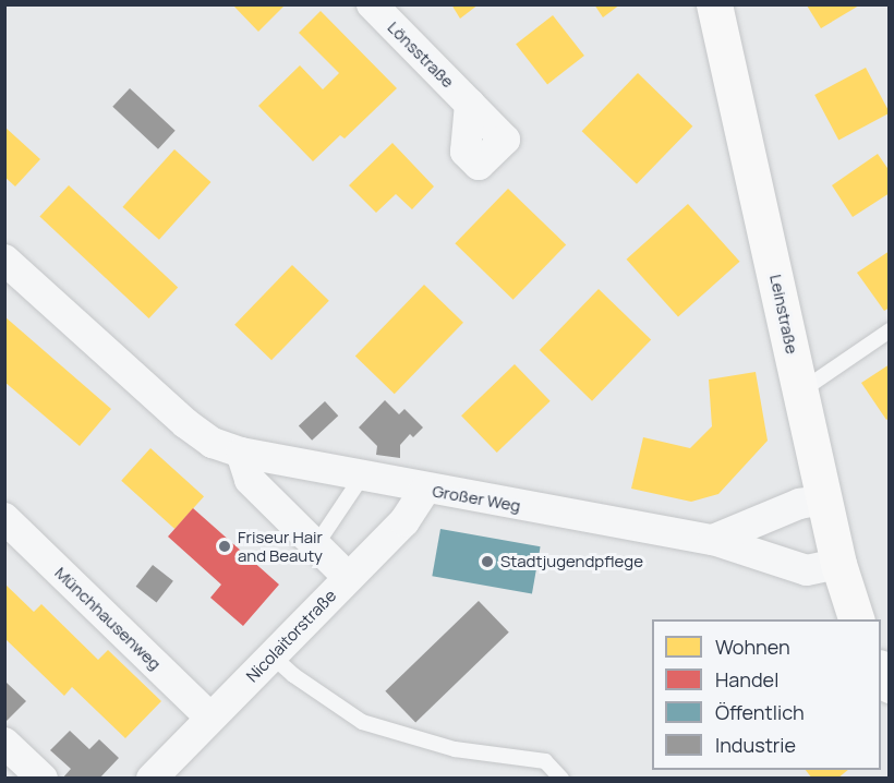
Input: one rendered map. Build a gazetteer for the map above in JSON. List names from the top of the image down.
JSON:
{
  "streets": {
    "street": [
      "Lönsstraße",
      "Leinstraße",
      "Großer Weg",
      "Münchhausenweg",
      "Nicolaitorstraße"
    ]
  },
  "crossings": [
    ["Leinstraße", "Großer Weg"],
    ["Großer Weg", "Nicolaitorstraße"],
    ["Münchhausenweg", "Nicolaitorstraße"]
  ],
  "places": ["Friseur Hair and Beauty", "Stadtjugendpflege"],
  "legend": [
    "Wohnen",
    "Handel",
    "Öffentlich",
    "Industrie"
  ]
}
